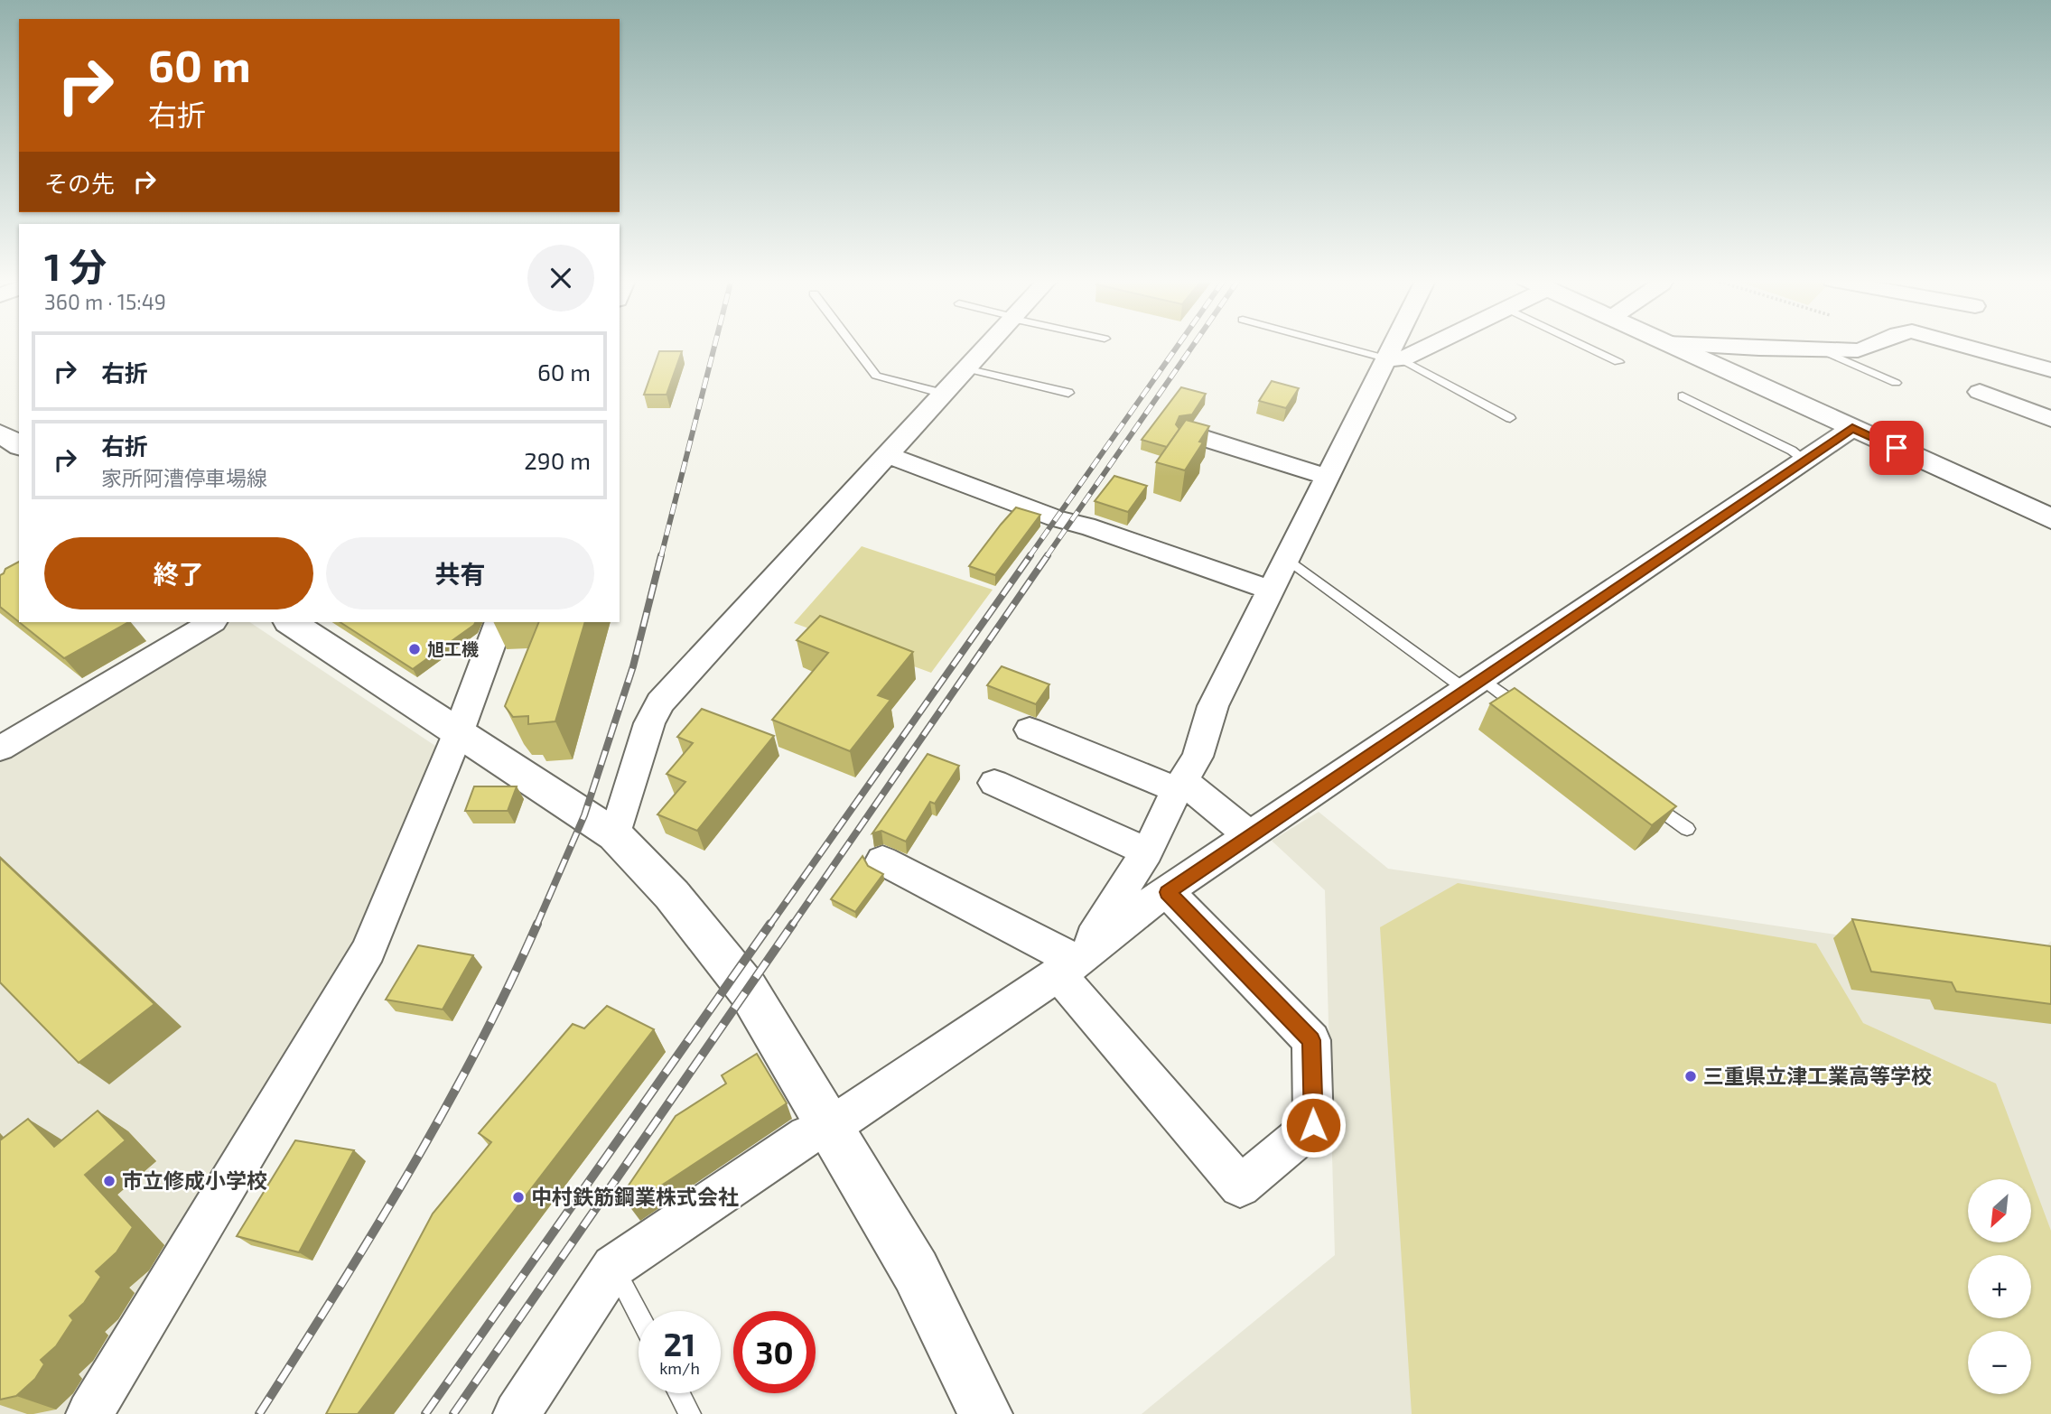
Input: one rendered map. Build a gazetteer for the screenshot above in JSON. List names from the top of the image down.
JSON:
{
  "places": [
    "旭工機",
    "三重県立津工業高等学校",
    "市立修成小学校",
    "中村鉄筋鋼業株式会社"
  ],
  "north": "bottom left",
  "page": {
    "turn": ["60 m", "右折"],
    "then": "その先",
    "heading": ["1 分", "360 m · 15:49"],
    "list": [
      {
        "name": "右折",
        "value": "60 m"
      },
      {
        "name": "右折",
        "note": "家所阿漕停車場線",
        "value": "290 m"
      }
    ],
    "buttons": ["終了", "共有"],
    "map_buttons": ["+", "−"],
    "speed": "21 km/h",
    "limit": "30"
  }
}
